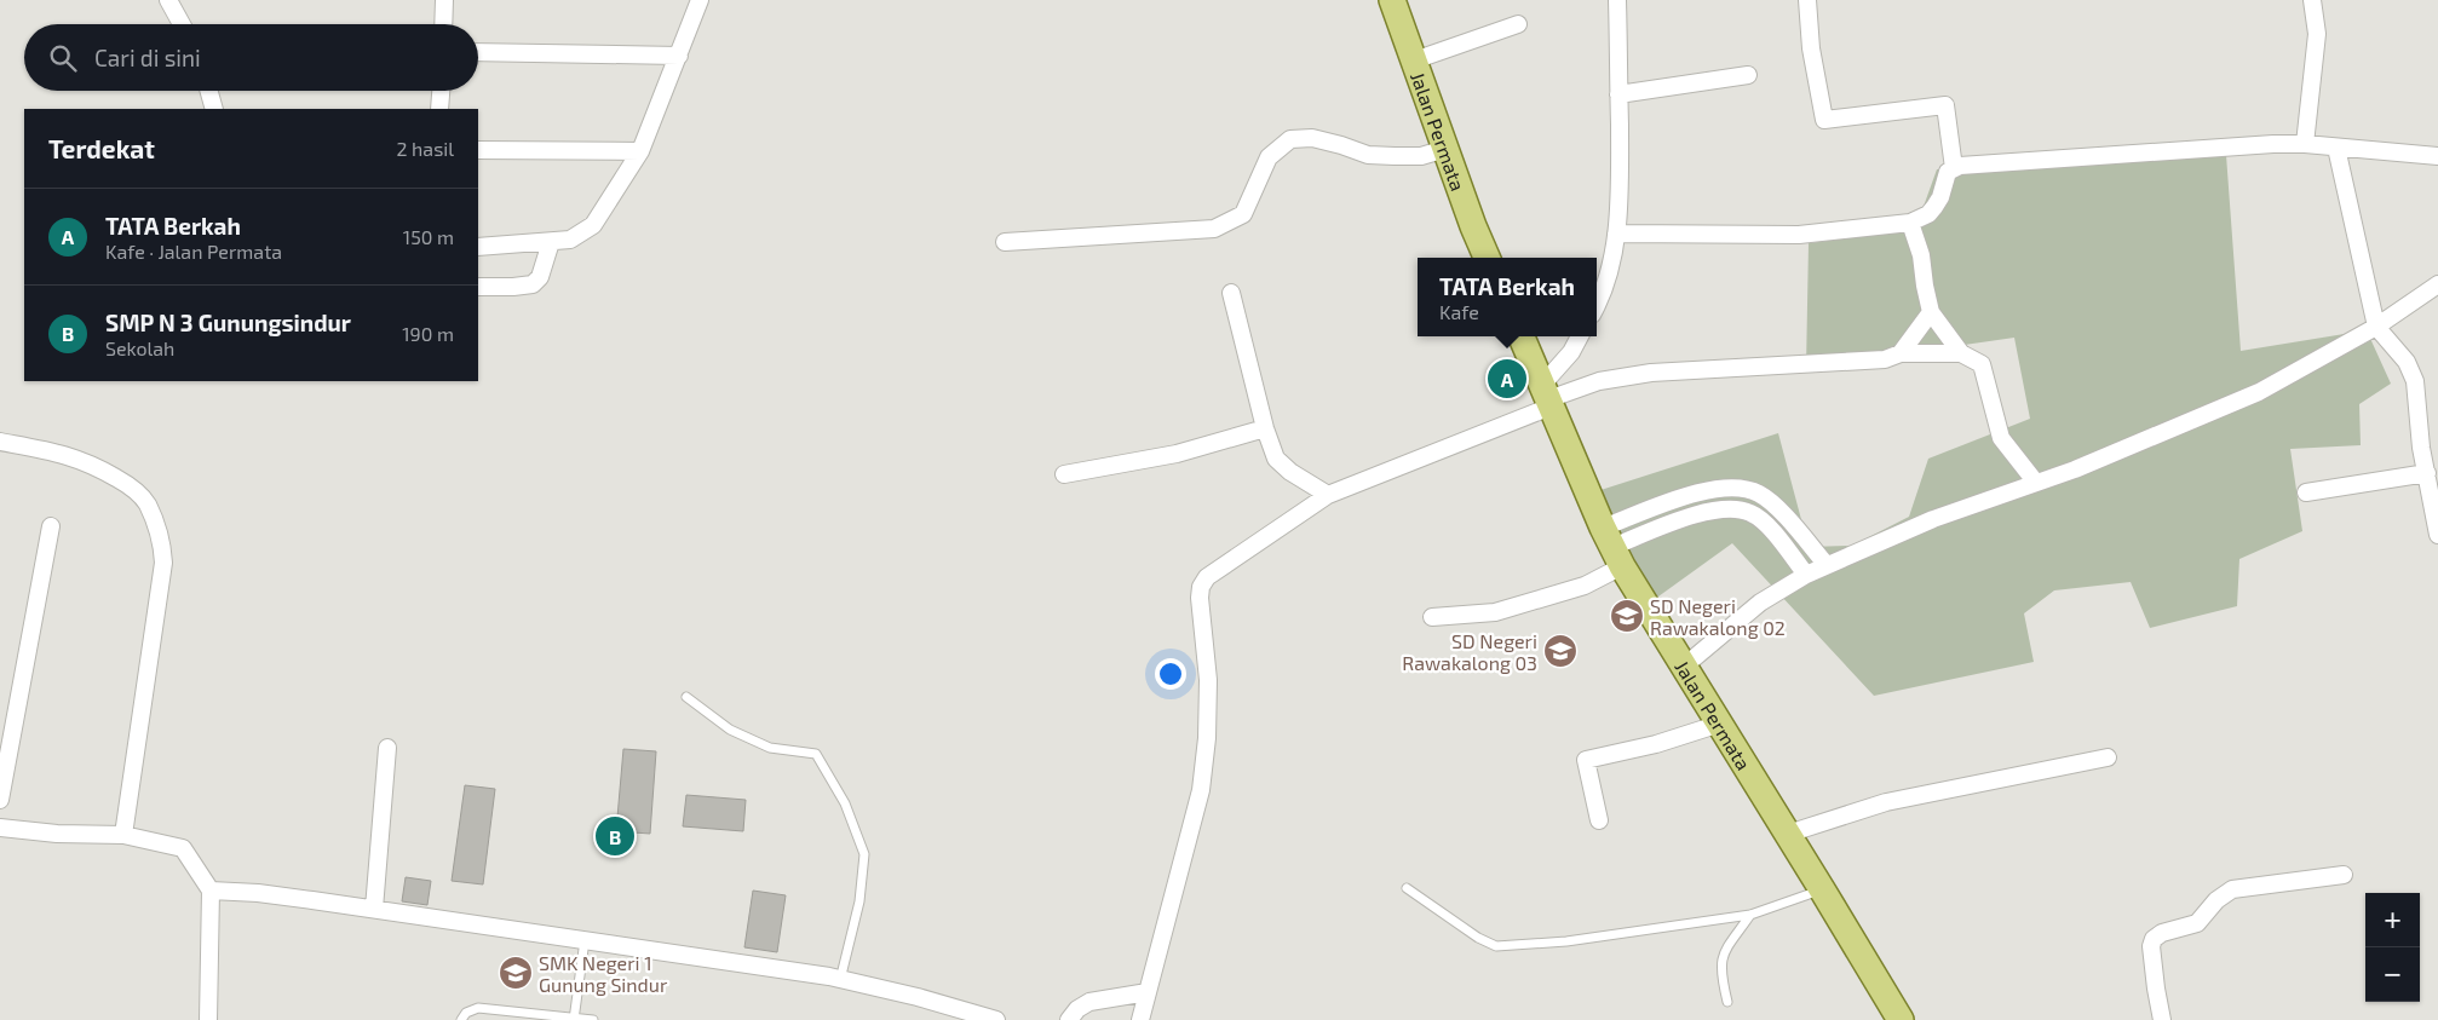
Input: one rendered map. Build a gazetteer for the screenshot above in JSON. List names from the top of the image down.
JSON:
{
  "streets": {
    "main road": ["Jalan Permata"]
  },
  "places": {
    "school or university": ["SD Negeri Rawakalong 02", "SD Negeri Rawakalong 03", "SMK Negeri 1 Gunung Sindur"]
  },
  "page": {
    "search": "Cari di sini",
    "heading": ["Terdekat", "2 hasil"],
    "list": [
      {
        "mark": "A",
        "name": "TATA Berkah",
        "note": "Kafe · Jalan Permata",
        "value": "150 m"
      },
      {
        "mark": "B",
        "name": "SMP N 3 Gunungsindur",
        "note": "Sekolah",
        "value": "190 m"
      }
    ],
    "popup": ["TATA Berkah", "Kafe"],
    "pins": ["A", "B"],
    "map_buttons": ["+", "−"]
  }
}
